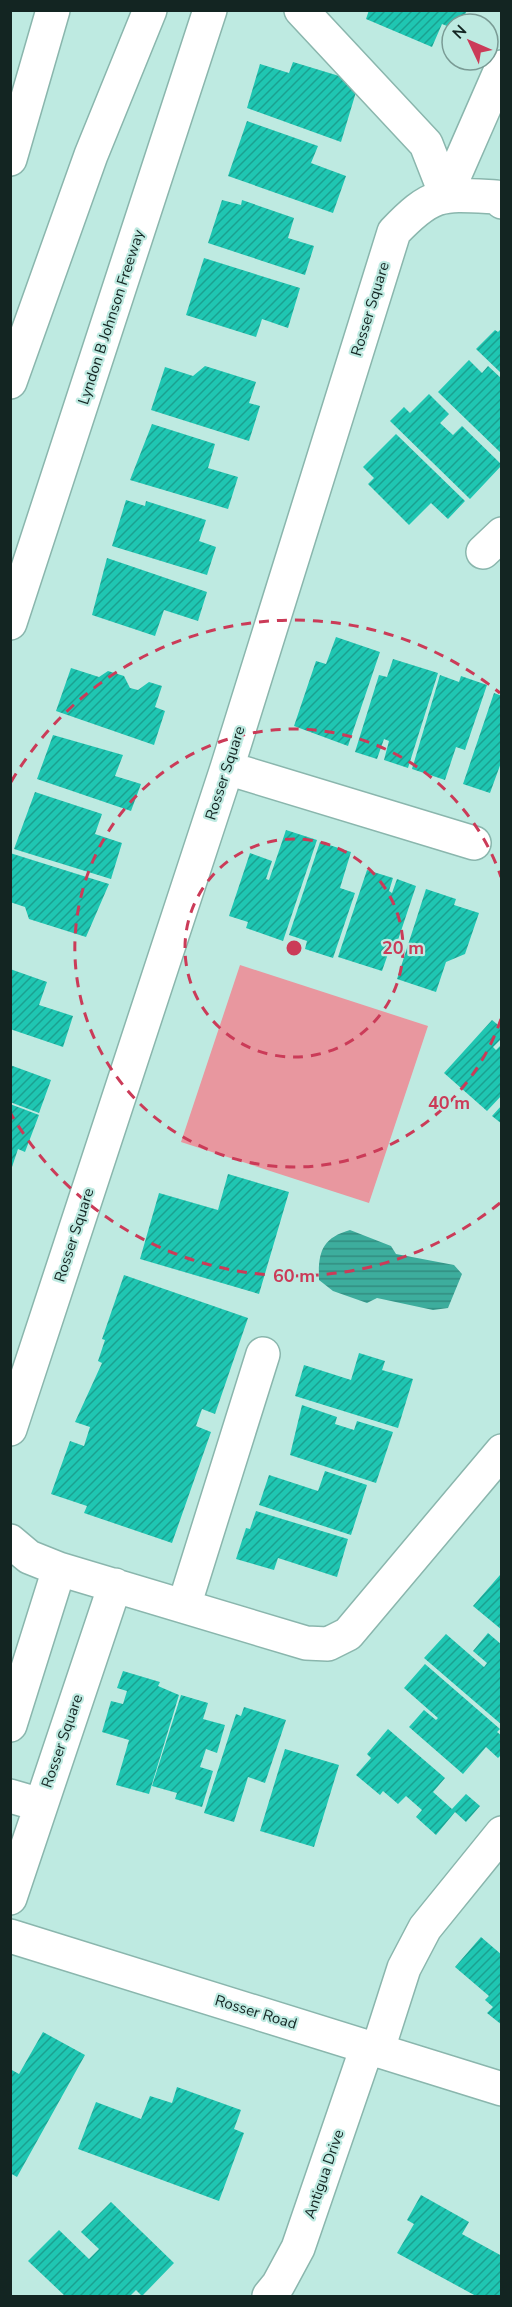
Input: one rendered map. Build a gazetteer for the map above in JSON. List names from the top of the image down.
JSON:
{
  "streets": {
    "main road": [
      "Rosser Square",
      "Lyndon B Johnson Freeway",
      "Rosser Road",
      "Antigua Drive"
    ]
  },
  "crossings": [
    ["Rosser Road", "Antigua Drive"]
  ],
  "north": "top left",
  "rings": ["20 m", "40 m", "60 m"]
}
